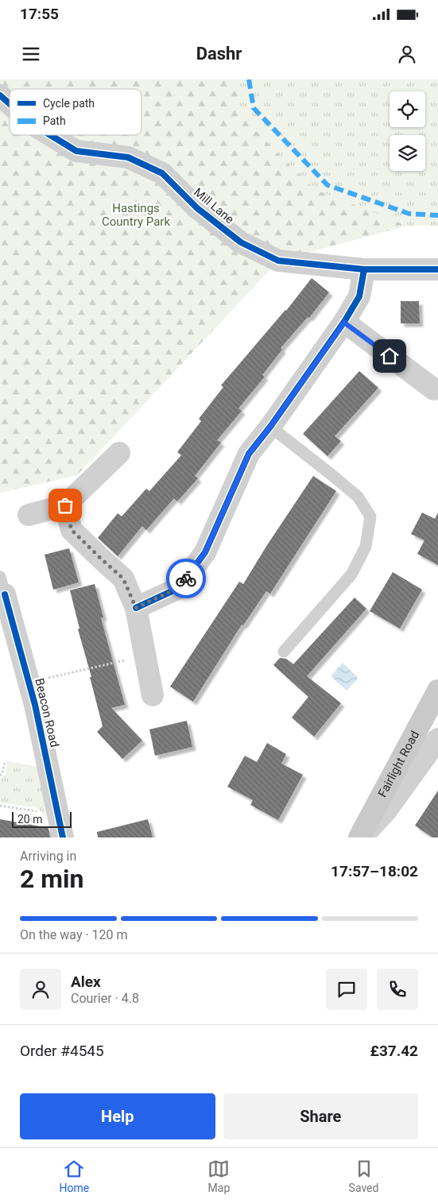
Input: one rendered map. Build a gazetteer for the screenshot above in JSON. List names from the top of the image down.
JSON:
{
  "streets": {
    "street": ["Mill Lane", "Beacon Road", "Fairlight Road"]
  },
  "parks": ["Hastings Country Park"],
  "legend": ["Cycle path", "Path"],
  "scale_bar": "20 m",
  "page": {
    "status": "17:55",
    "header": "Dashr",
    "scale": "20 m",
    "heading": ["2 min", "Arriving in", "17:57–18:02"],
    "panel": [
      "Alex",
      "Courier · 4.8",
      "Order #4545",
      "£37.42"
    ],
    "bar": "On the way · 120 m",
    "buttons": ["Help", "Share"],
    "tabs": ["Home", "Map", "Saved"]
  }
}
